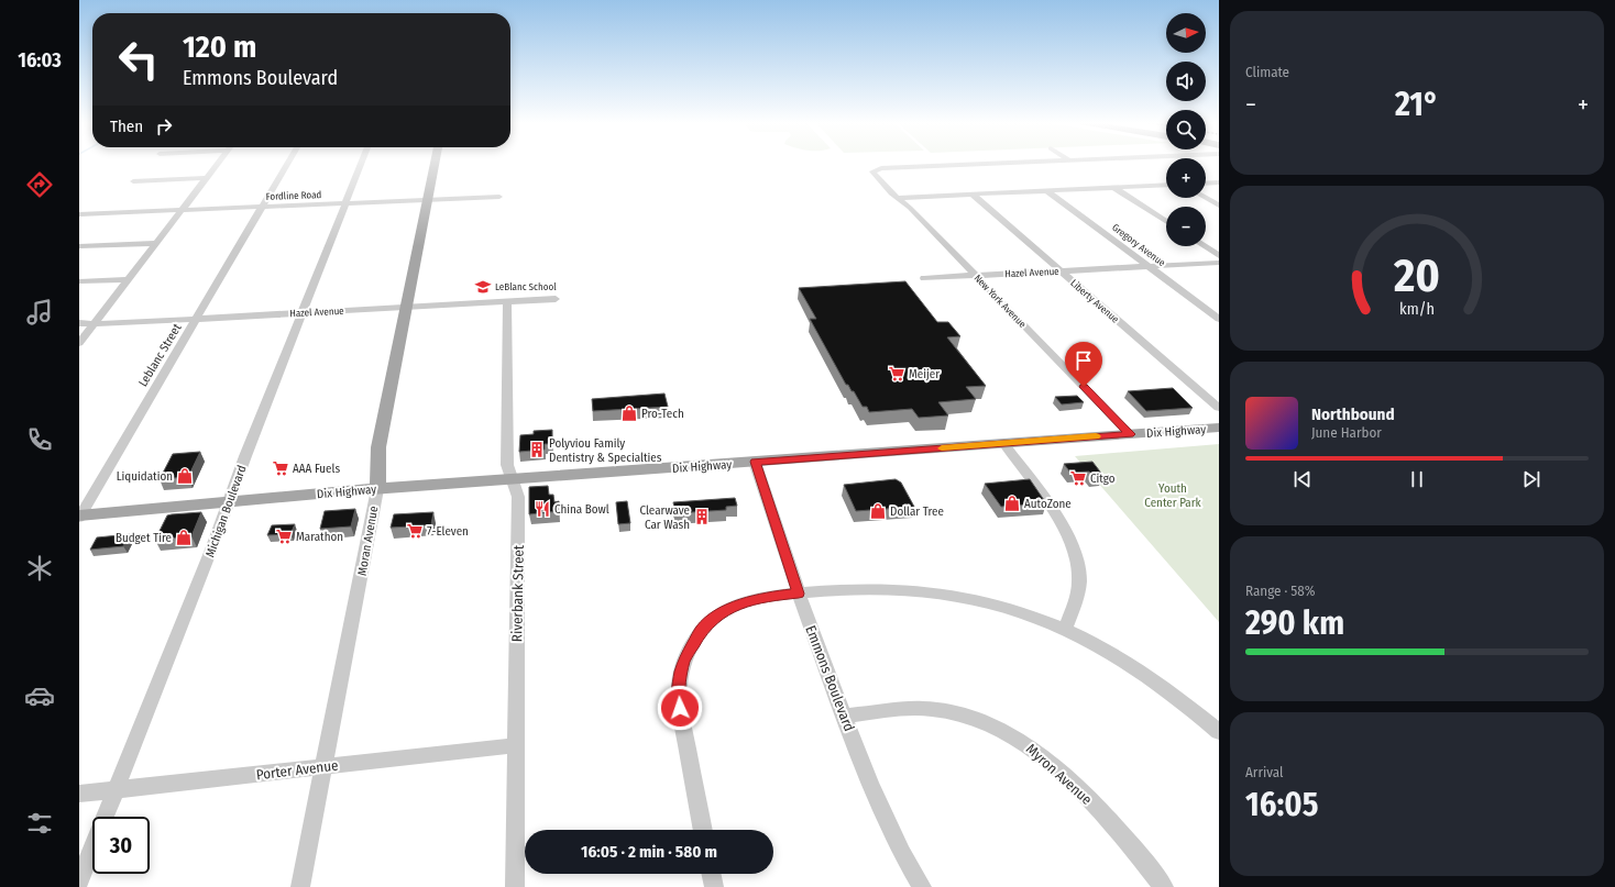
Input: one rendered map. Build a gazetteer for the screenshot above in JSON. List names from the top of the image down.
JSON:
{
  "streets": {
    "main road": ["Dix Highway", "Moran Avenue"],
    "street": [
      "Fordline Road",
      "Gregory Avenue",
      "Hazel Avenue",
      "New York Avenue",
      "Liberty Avenue",
      "Leblanc Street",
      "Michigan Boulevard",
      "Riverbank Street",
      "Emmons Boulevard",
      "Porter Avenue",
      "Myron Avenue"
    ]
  },
  "crossings": [
    ["Fordline Road", "Leblanc Street"],
    ["Fordline Road", "Michigan Boulevard"],
    ["Fordline Road", "Moran Avenue"],
    ["Gregory Avenue", "Hazel Avenue"],
    ["Hazel Avenue", "New York Avenue"],
    ["Hazel Avenue", "Liberty Avenue"],
    ["Hazel Avenue", "Leblanc Street"],
    ["Hazel Avenue", "Michigan Boulevard"],
    ["Hazel Avenue", "Moran Avenue"],
    ["Hazel Avenue", "Riverbank Street"],
    ["New York Avenue", "Dix Highway"],
    ["Leblanc Street", "Dix Highway"],
    ["Dix Highway", "Michigan Boulevard"],
    ["Dix Highway", "Moran Avenue"],
    ["Dix Highway", "Riverbank Street"],
    ["Dix Highway", "Emmons Boulevard"],
    ["Michigan Boulevard", "Porter Avenue"],
    ["Moran Avenue", "Porter Avenue"],
    ["Riverbank Street", "Porter Avenue"],
    ["Emmons Boulevard", "Myron Avenue"]
  ],
  "parks": ["Youth Center Park"],
  "places": {
    "school or university": ["LeBlanc School"],
    "supermarket": [
      "Meijer",
      "AAA Fuels",
      "Citgo",
      "7-Eleven",
      "Marathon"
    ],
    "shop": [
      "Pro-Tech",
      "Liquidation",
      "AutoZone",
      "Dollar Tree",
      "Budget Tire"
    ],
    "building": ["Polyviou Family Dentistry & Specialties", "Clearwave Car Wash"],
    "restaurant": ["China Bowl"]
  },
  "north": "right",
  "page": {
    "tabs": "16:03",
    "tile": [
      "Climate",
      ["Range · 58%", "290 km"],
      ["Arrival", "16:05"]
    ],
    "map_buttons": ["+", "−"],
    "turn": ["120 m", "Emmons Boulevard"],
    "heat": ["−", "21°", "+"],
    "then": "Then",
    "song": ["Northbound", "June Harbor"],
    "limit": "30",
    "trip": "16:05 · 2 min · 580 m",
    "gauge": ["20", "km/h"]
  }
}
